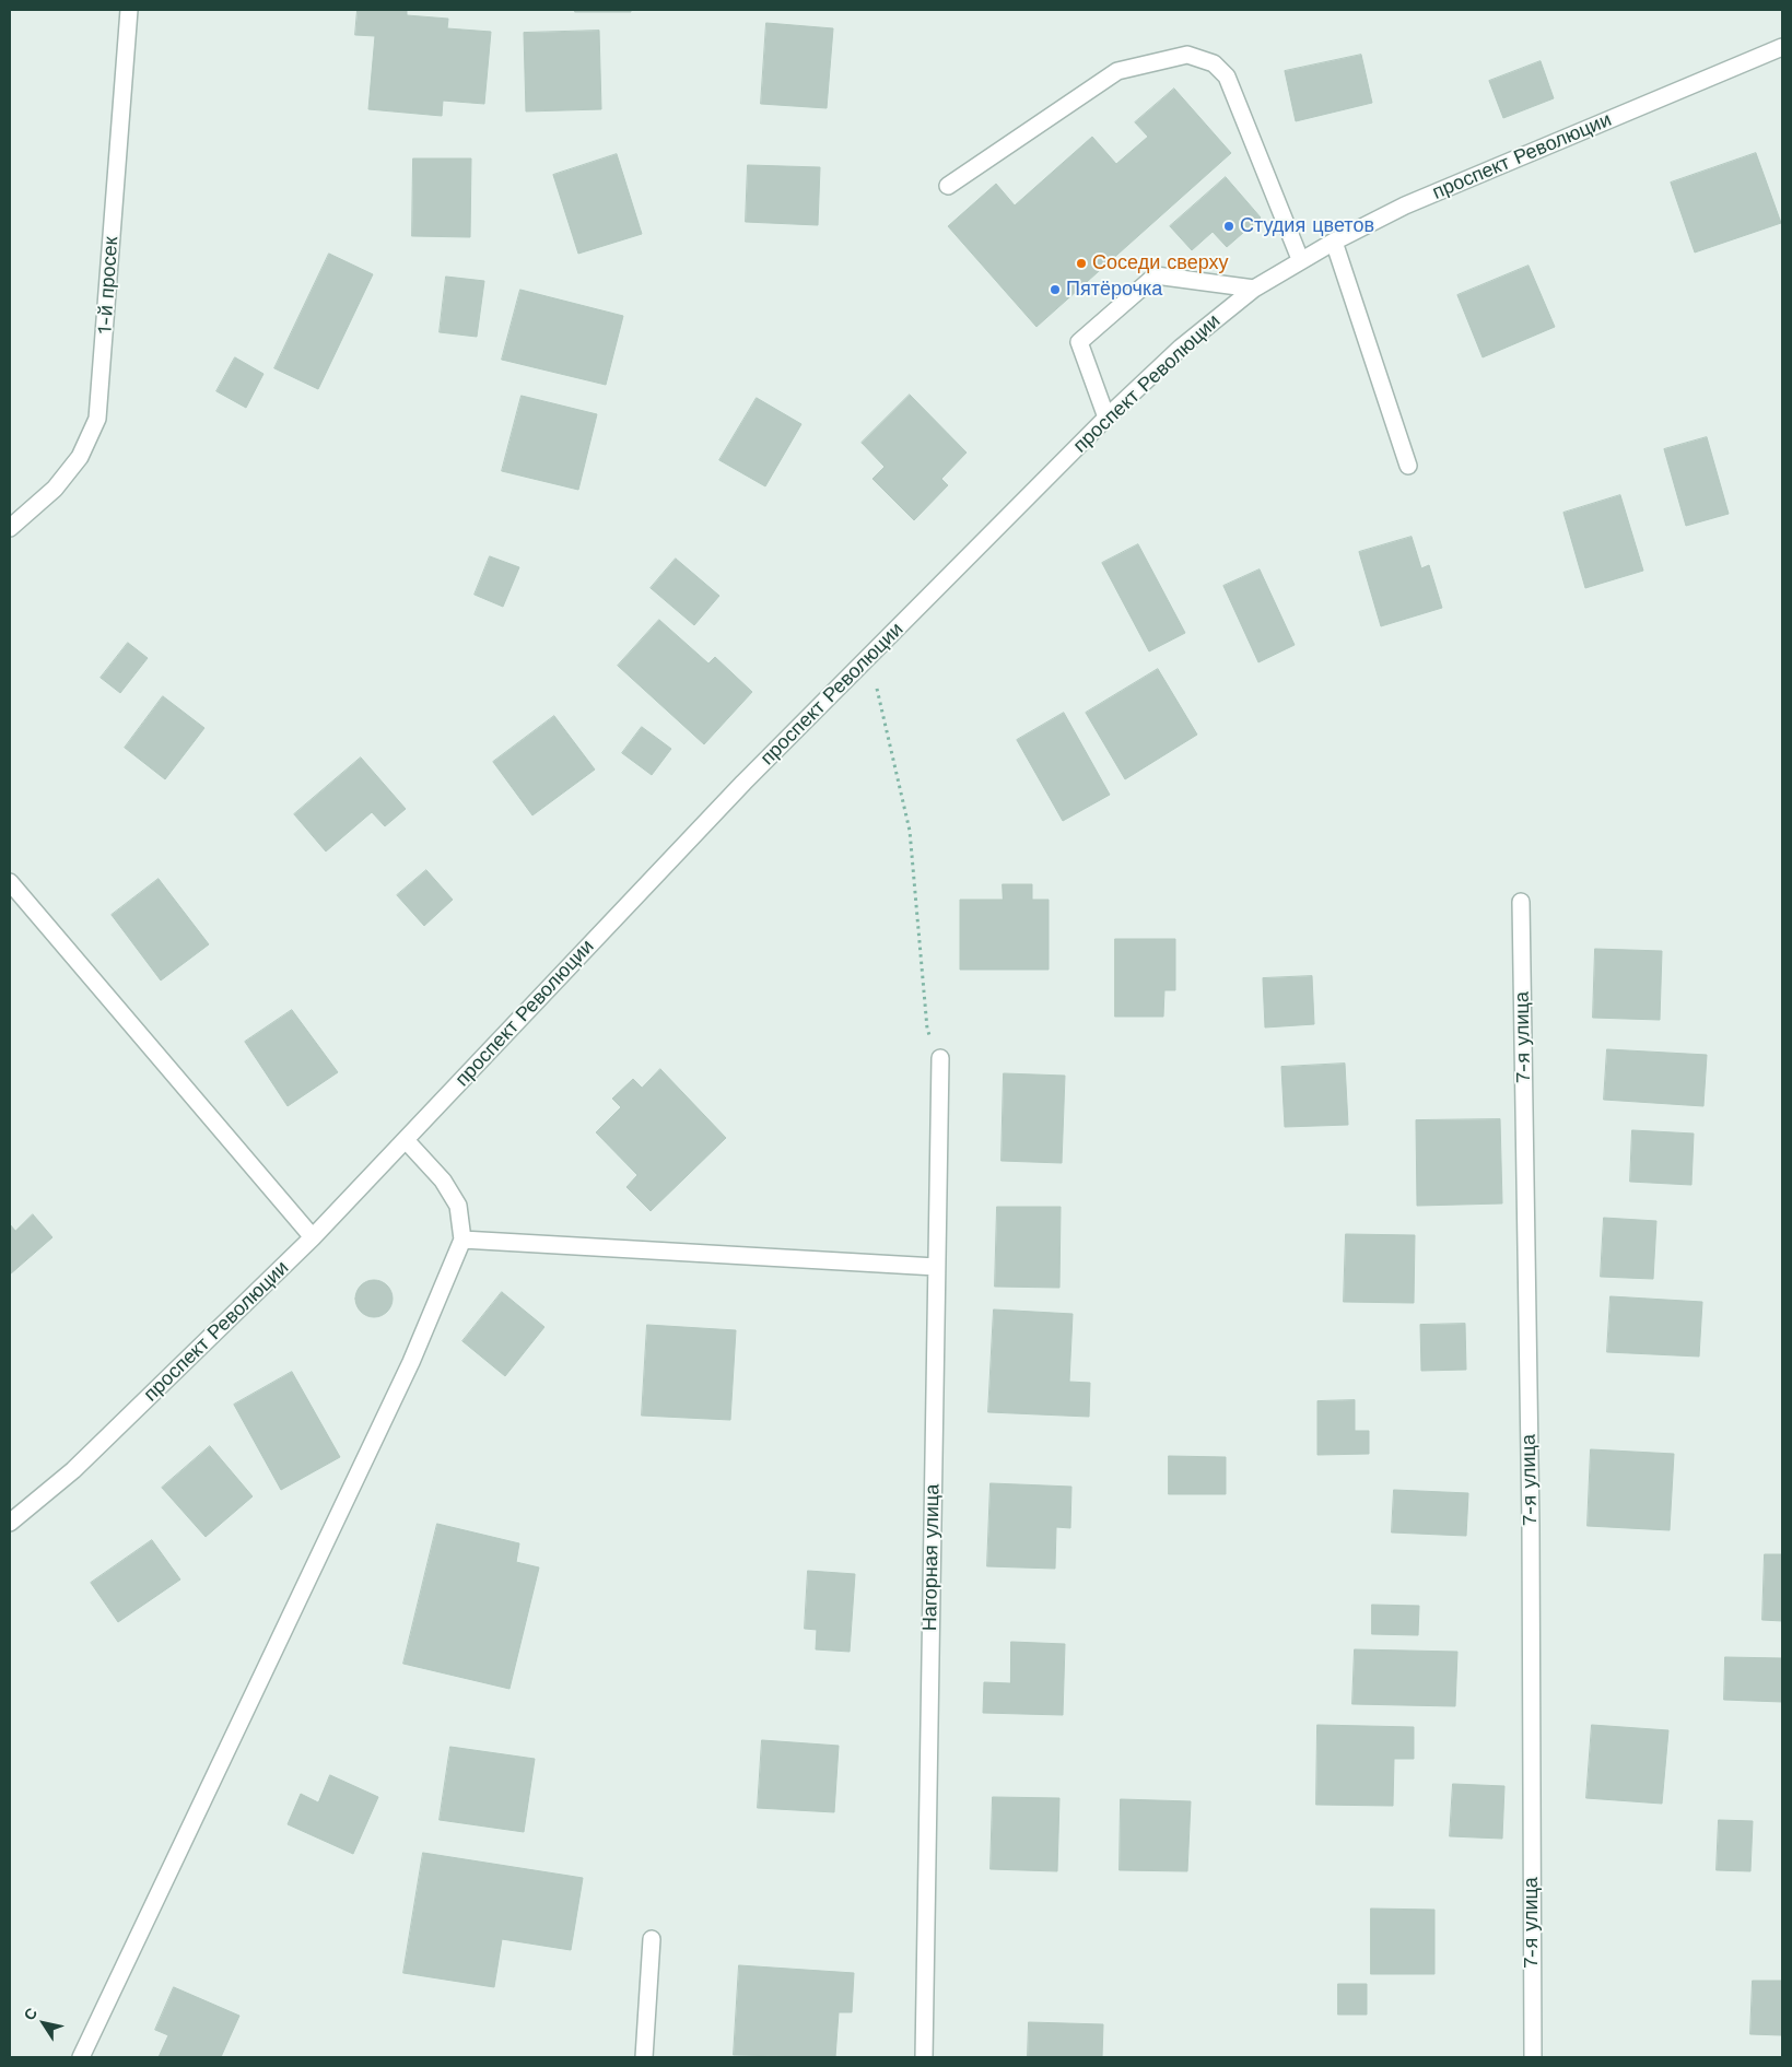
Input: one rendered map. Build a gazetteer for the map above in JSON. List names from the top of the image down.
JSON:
{
  "streets": {
    "street": [
      "проспект Революции",
      "1-й просек",
      "7-я улица",
      "Нагорная улица"
    ]
  },
  "places": ["Студия цветов", "Соседи сверху", "Пятёрочка"],
  "north": "top left"
}
